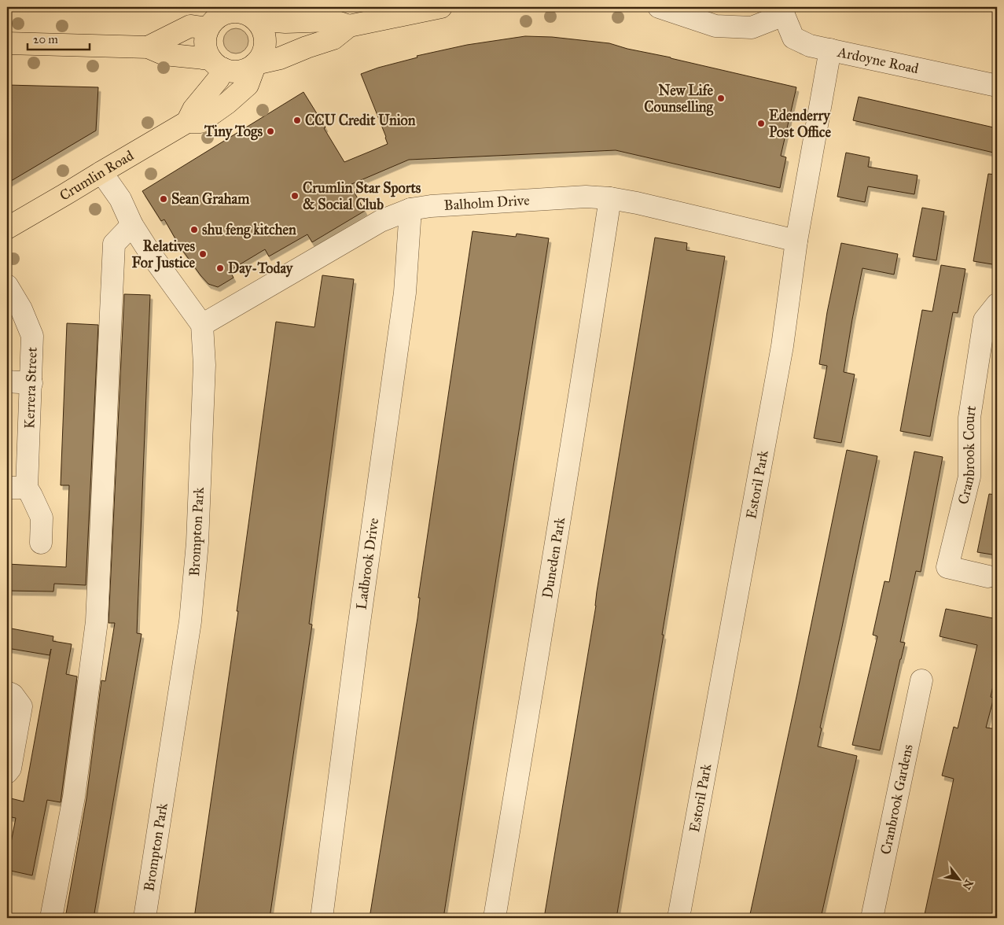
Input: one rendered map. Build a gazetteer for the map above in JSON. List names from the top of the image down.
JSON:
{
  "streets": {
    "main road": ["Crumlin Road"],
    "street": [
      "Ardoyne Road",
      "Balholm Drive",
      "Kerrera Street",
      "Cranbrook Court",
      "Estoril Park",
      "Brompton Park",
      "Duneden Park",
      "Ladbrook Drive",
      "Cranbrook Gardens"
    ]
  },
  "crossings": [
    ["Ardoyne Road", "Estoril Park"],
    ["Balholm Drive", "Estoril Park"],
    ["Balholm Drive", "Brompton Park"],
    ["Balholm Drive", "Duneden Park"],
    ["Balholm Drive", "Ladbrook Drive"]
  ],
  "places": [
    "New Life Counselling",
    "CCU Credit Union",
    "Edenderry Post Office",
    "Tiny Togs",
    "Crumlin Star Sports & Social Club",
    "Sean Graham",
    "shu feng kitchen",
    "Relatives For Justice",
    "Day-Today"
  ],
  "scale_bar": "20 m",
  "north": "bottom right"
}
